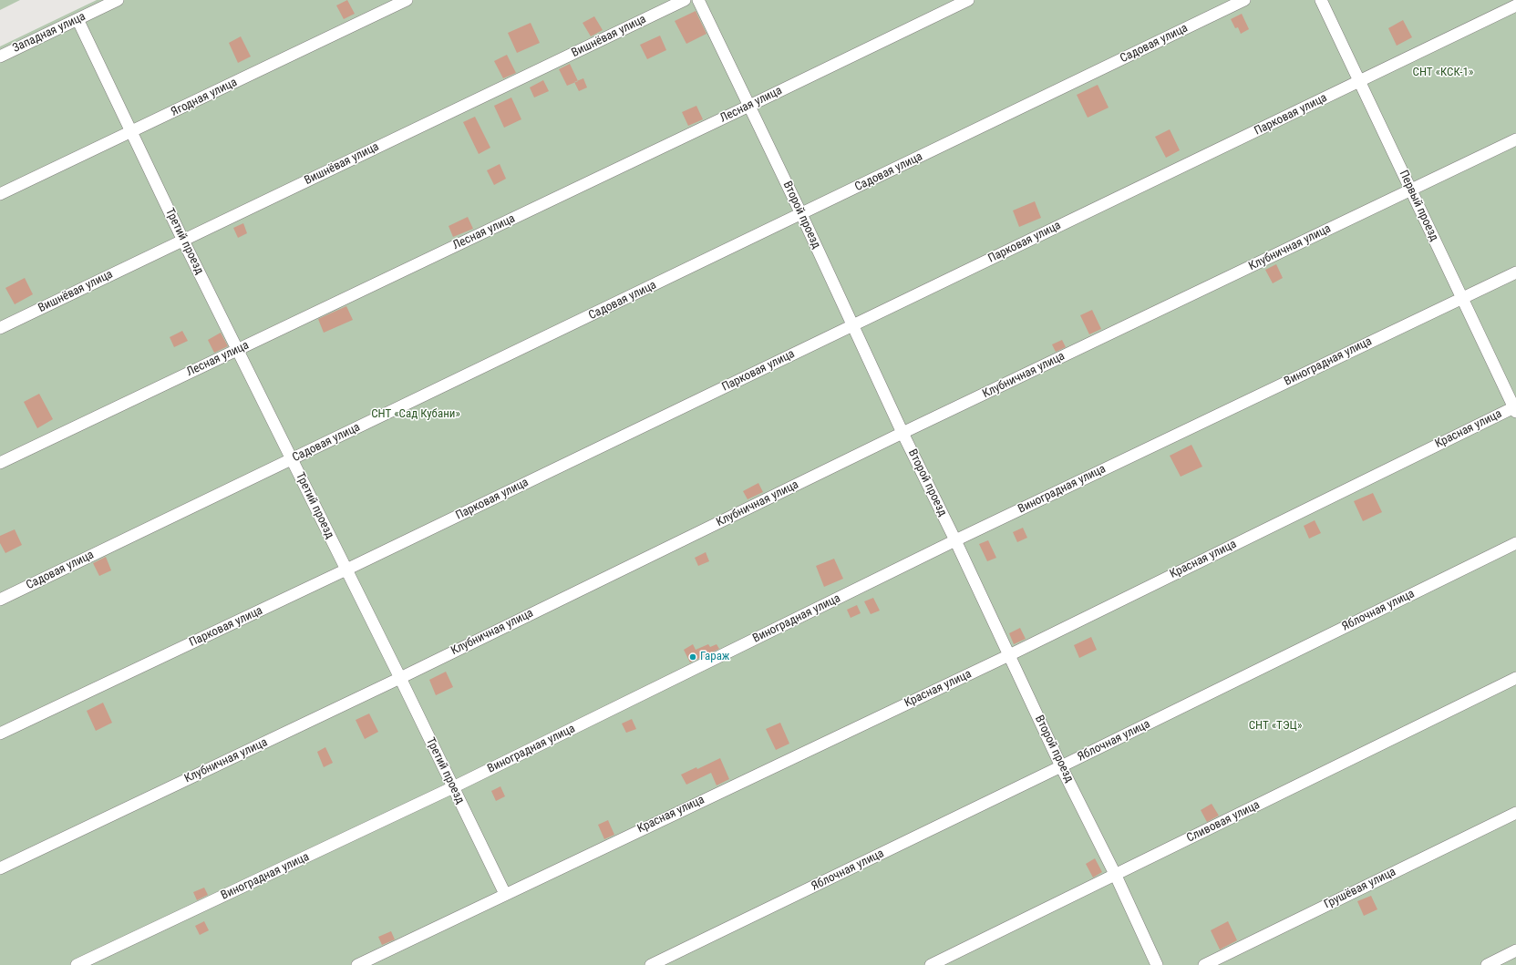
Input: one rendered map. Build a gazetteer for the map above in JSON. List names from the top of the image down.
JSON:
{
  "streets": {
    "street": [
      "Западная улица",
      "Вишнёвая улица",
      "Садовая улица",
      "Ягодная улица",
      "Лесная улица",
      "Парковая улица",
      "Первый проезд",
      "Второй проезд",
      "Третий проезд",
      "Клубничная улица",
      "Виноградная улица",
      "Красная улица",
      "Яблочная улица",
      "Сливовая улица",
      "Грушёвая улица"
    ]
  },
  "crossings": [
    ["Западная улица", "Третий проезд"],
    ["Вишнёвая улица", "Третий проезд"],
    ["Садовая улица", "Второй проезд"],
    ["Садовая улица", "Третий проезд"],
    ["Ягодная улица", "Третий проезд"],
    ["Лесная улица", "Второй проезд"],
    ["Лесная улица", "Третий проезд"],
    ["Парковая улица", "Первый проезд"],
    ["Парковая улица", "Второй проезд"],
    ["Парковая улица", "Третий проезд"],
    ["Первый проезд", "Клубничная улица"],
    ["Первый проезд", "Виноградная улица"],
    ["Первый проезд", "Красная улица"],
    ["Второй проезд", "Клубничная улица"],
    ["Второй проезд", "Виноградная улица"],
    ["Второй проезд", "Красная улица"],
    ["Второй проезд", "Яблочная улица"],
    ["Второй проезд", "Сливовая улица"],
    ["Третий проезд", "Клубничная улица"],
    ["Третий проезд", "Виноградная улица"],
    ["Третий проезд", "Красная улица"]
  ],
  "parks": ["СНТ «КСК-1»", "СНТ «Сад Кубани»", "СНТ «ТЭЦ»"],
  "places": ["Гараж"]
}
